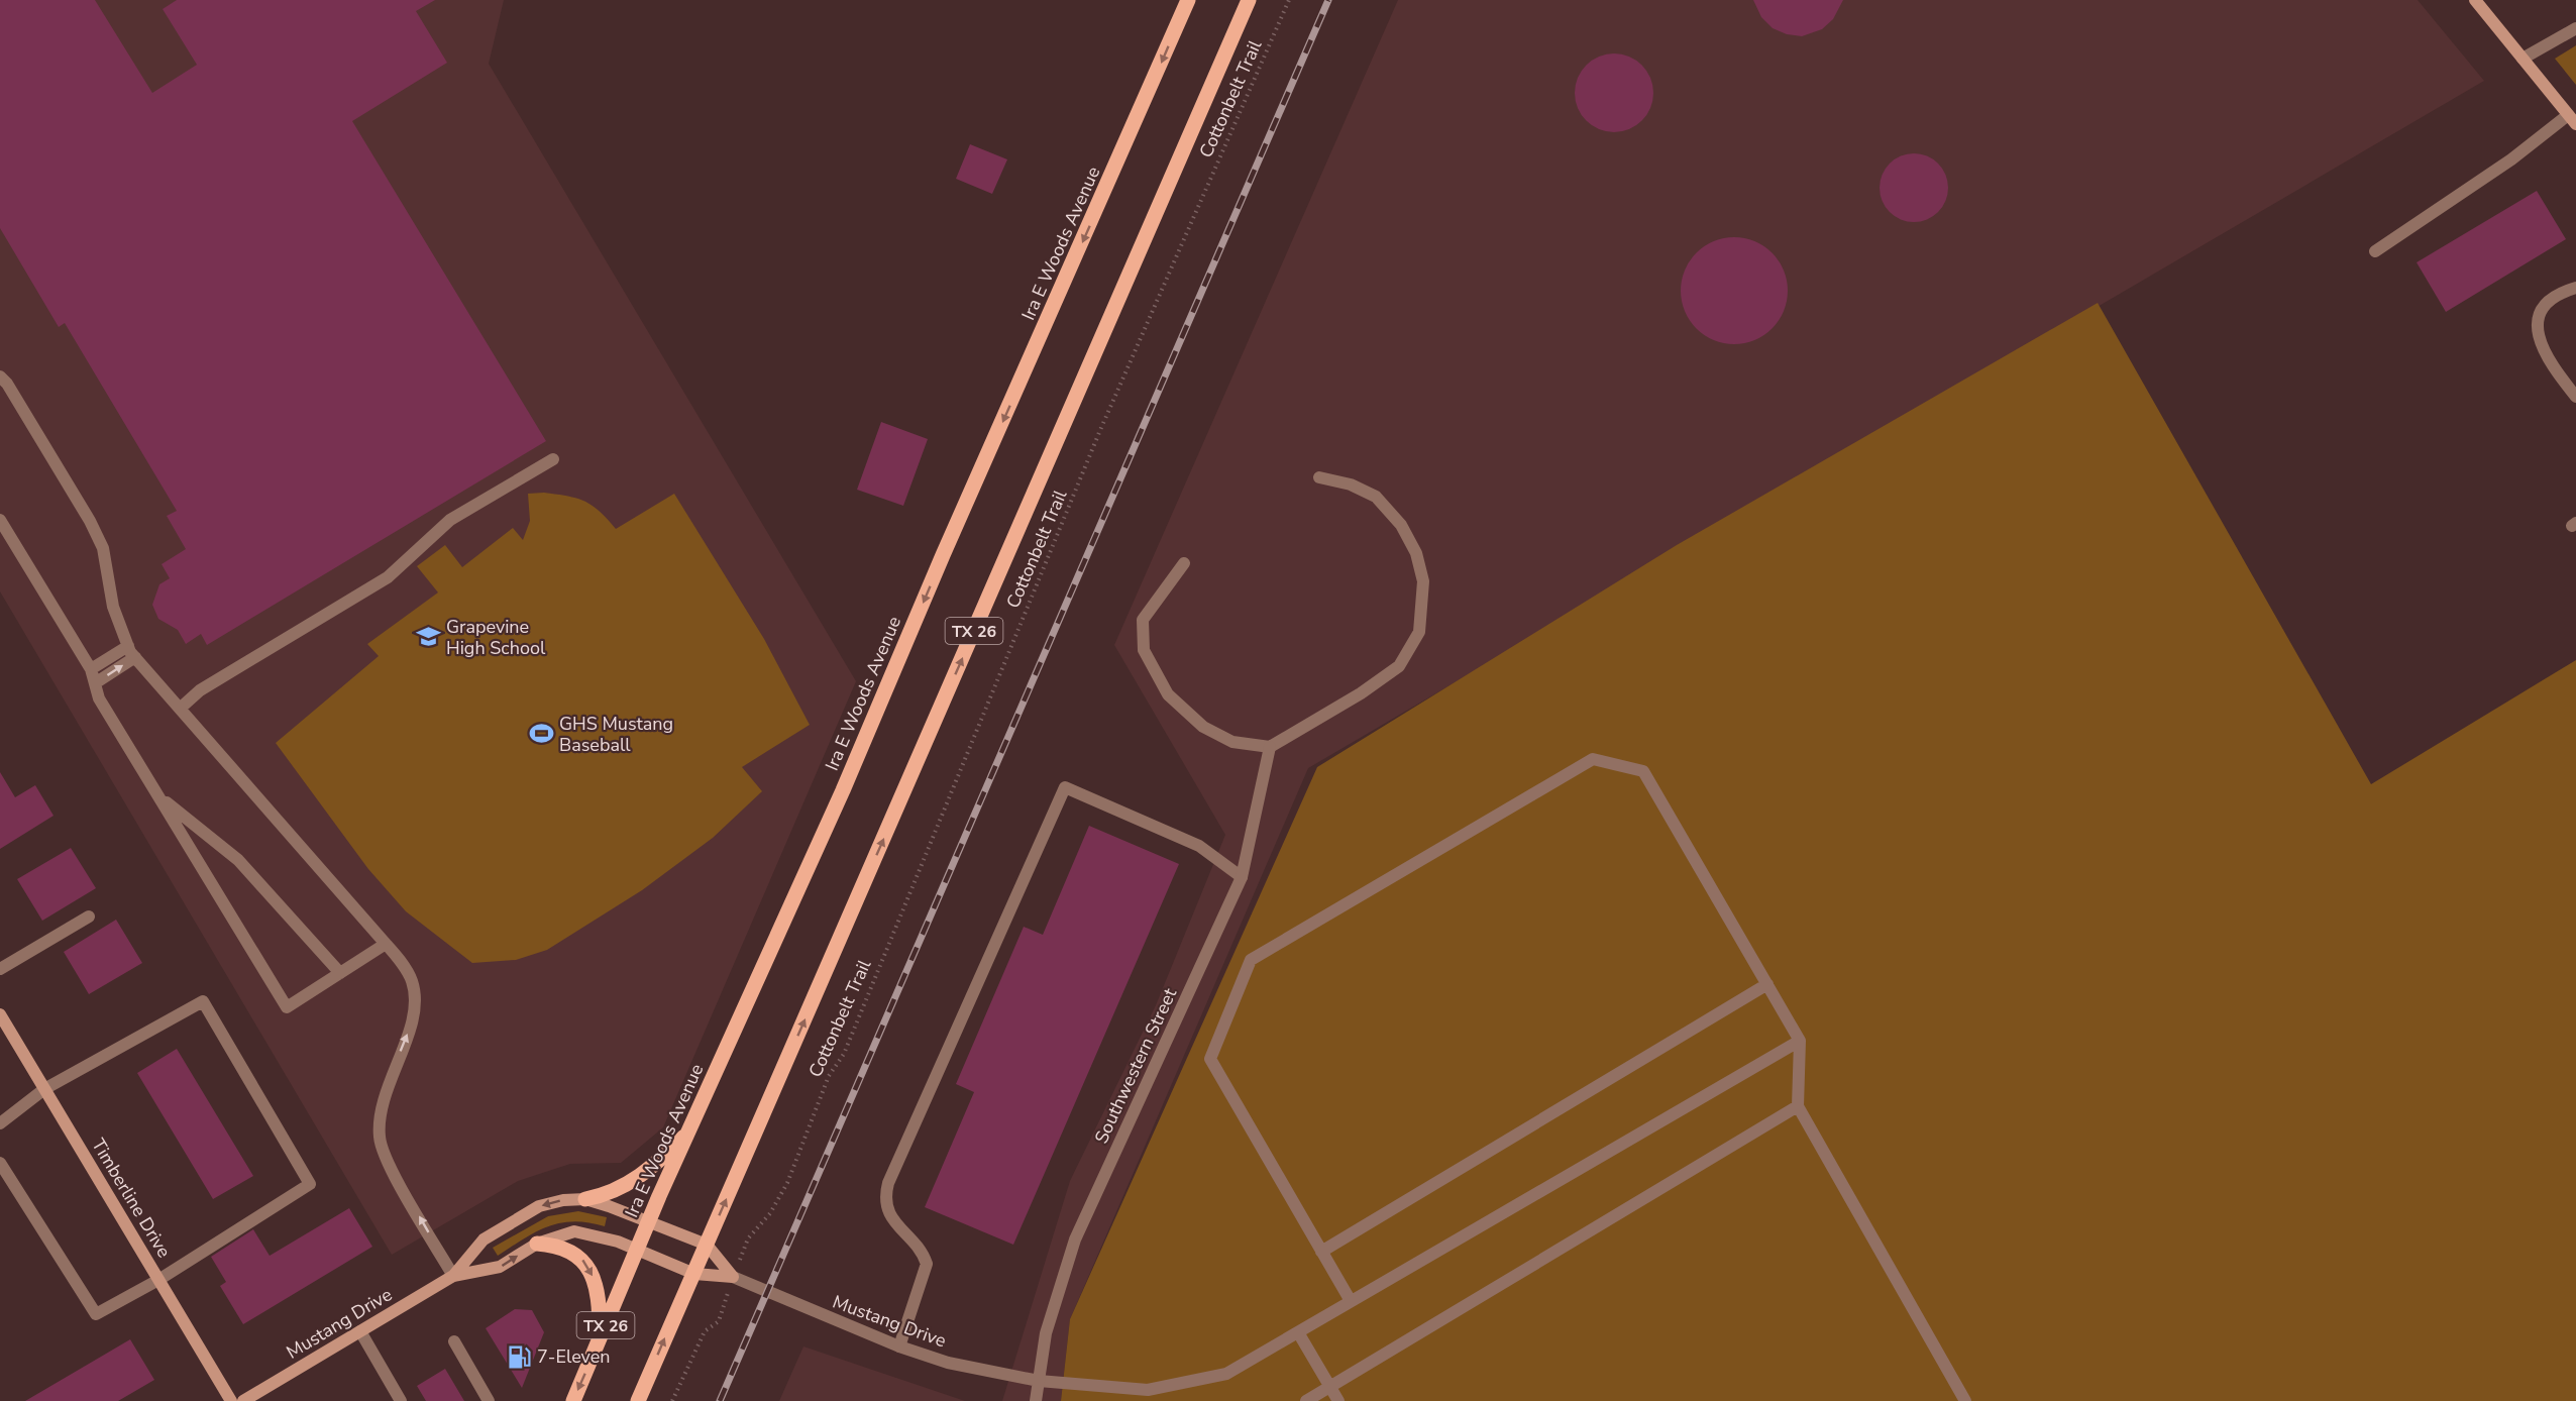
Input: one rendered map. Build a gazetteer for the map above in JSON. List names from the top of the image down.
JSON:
{
  "streets": {
    "main road": [
      "Ira E Woods Avenue",
      "TX 26",
      "Timberline Drive",
      "Mustang Drive"
    ],
    "street": ["Southwestern Street"],
    "path": ["Cottonbelt Trail"]
  },
  "crossings": [
    ["Cottonbelt Trail", "Mustang Drive"],
    ["Ira E Woods Avenue", "Mustang Drive"],
    ["TX 26", "Mustang Drive"],
    ["Southwestern Street", "Mustang Drive"]
  ],
  "places": {
    "school or university": ["Grapevine High School"],
    "sports": ["GHS Mustang Baseball"],
    "fuel station": ["7-Eleven"]
  }
}
